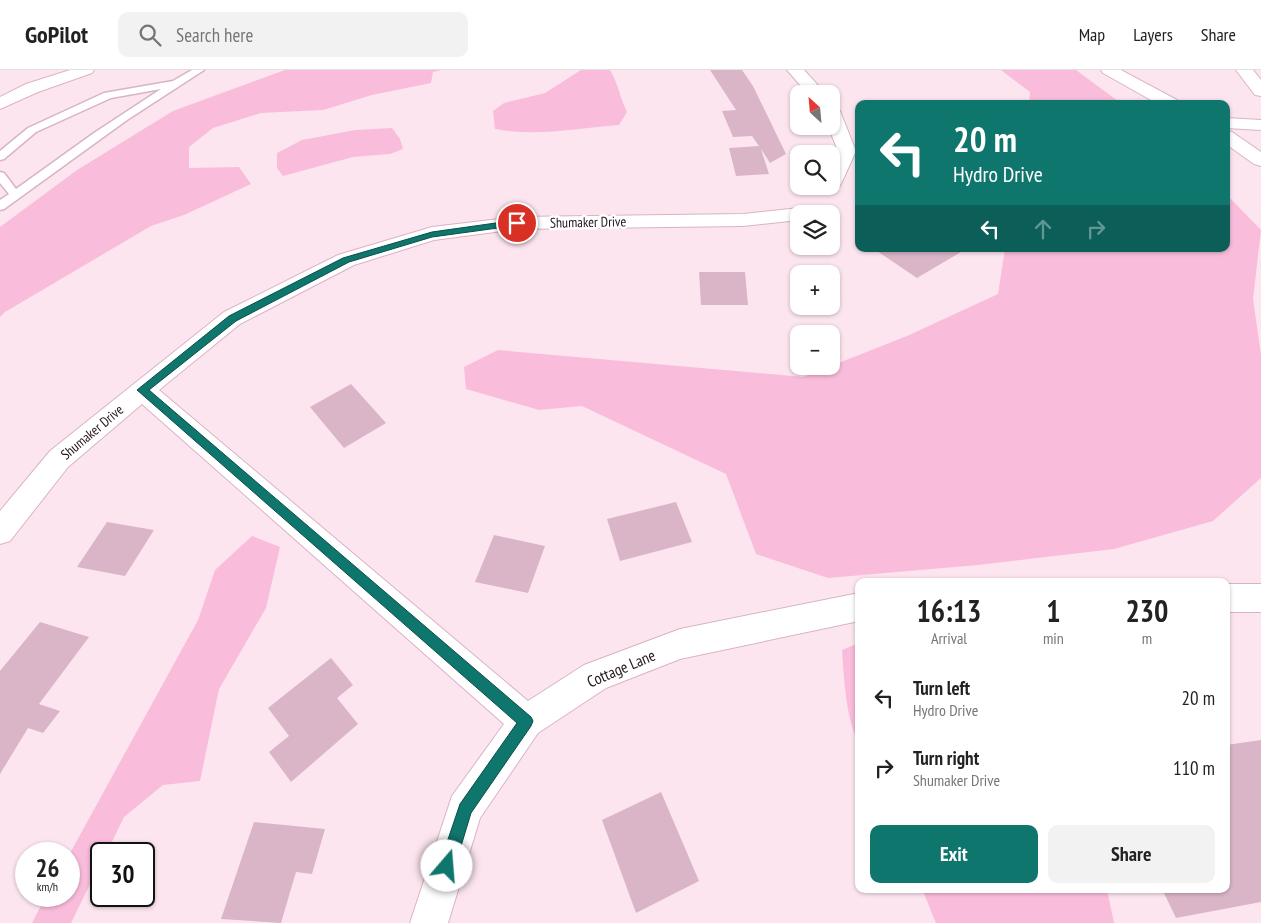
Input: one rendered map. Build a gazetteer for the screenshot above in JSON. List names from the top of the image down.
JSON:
{
  "streets": {
    "street": ["Shumaker Drive", "Cottage Lane"]
  },
  "north": "top left",
  "page": {
    "header": "GoPilot",
    "search": "Search here",
    "nav": ["Map", "Layers", "Share"],
    "map_buttons": ["+", "−"],
    "turn": ["20 m", "Hydro Drive"],
    "eta": [
      "16:13",
      "Arrival",
      "1",
      "min",
      "230",
      "m"
    ],
    "list": [
      {
        "name": "Turn left",
        "note": "Hydro Drive",
        "value": "20 m"
      },
      {
        "name": "Turn right",
        "note": "Shumaker Drive",
        "value": "110 m"
      }
    ],
    "buttons": ["Exit", "Share"],
    "speed": "26 km/h",
    "limit": "30"
  }
}
